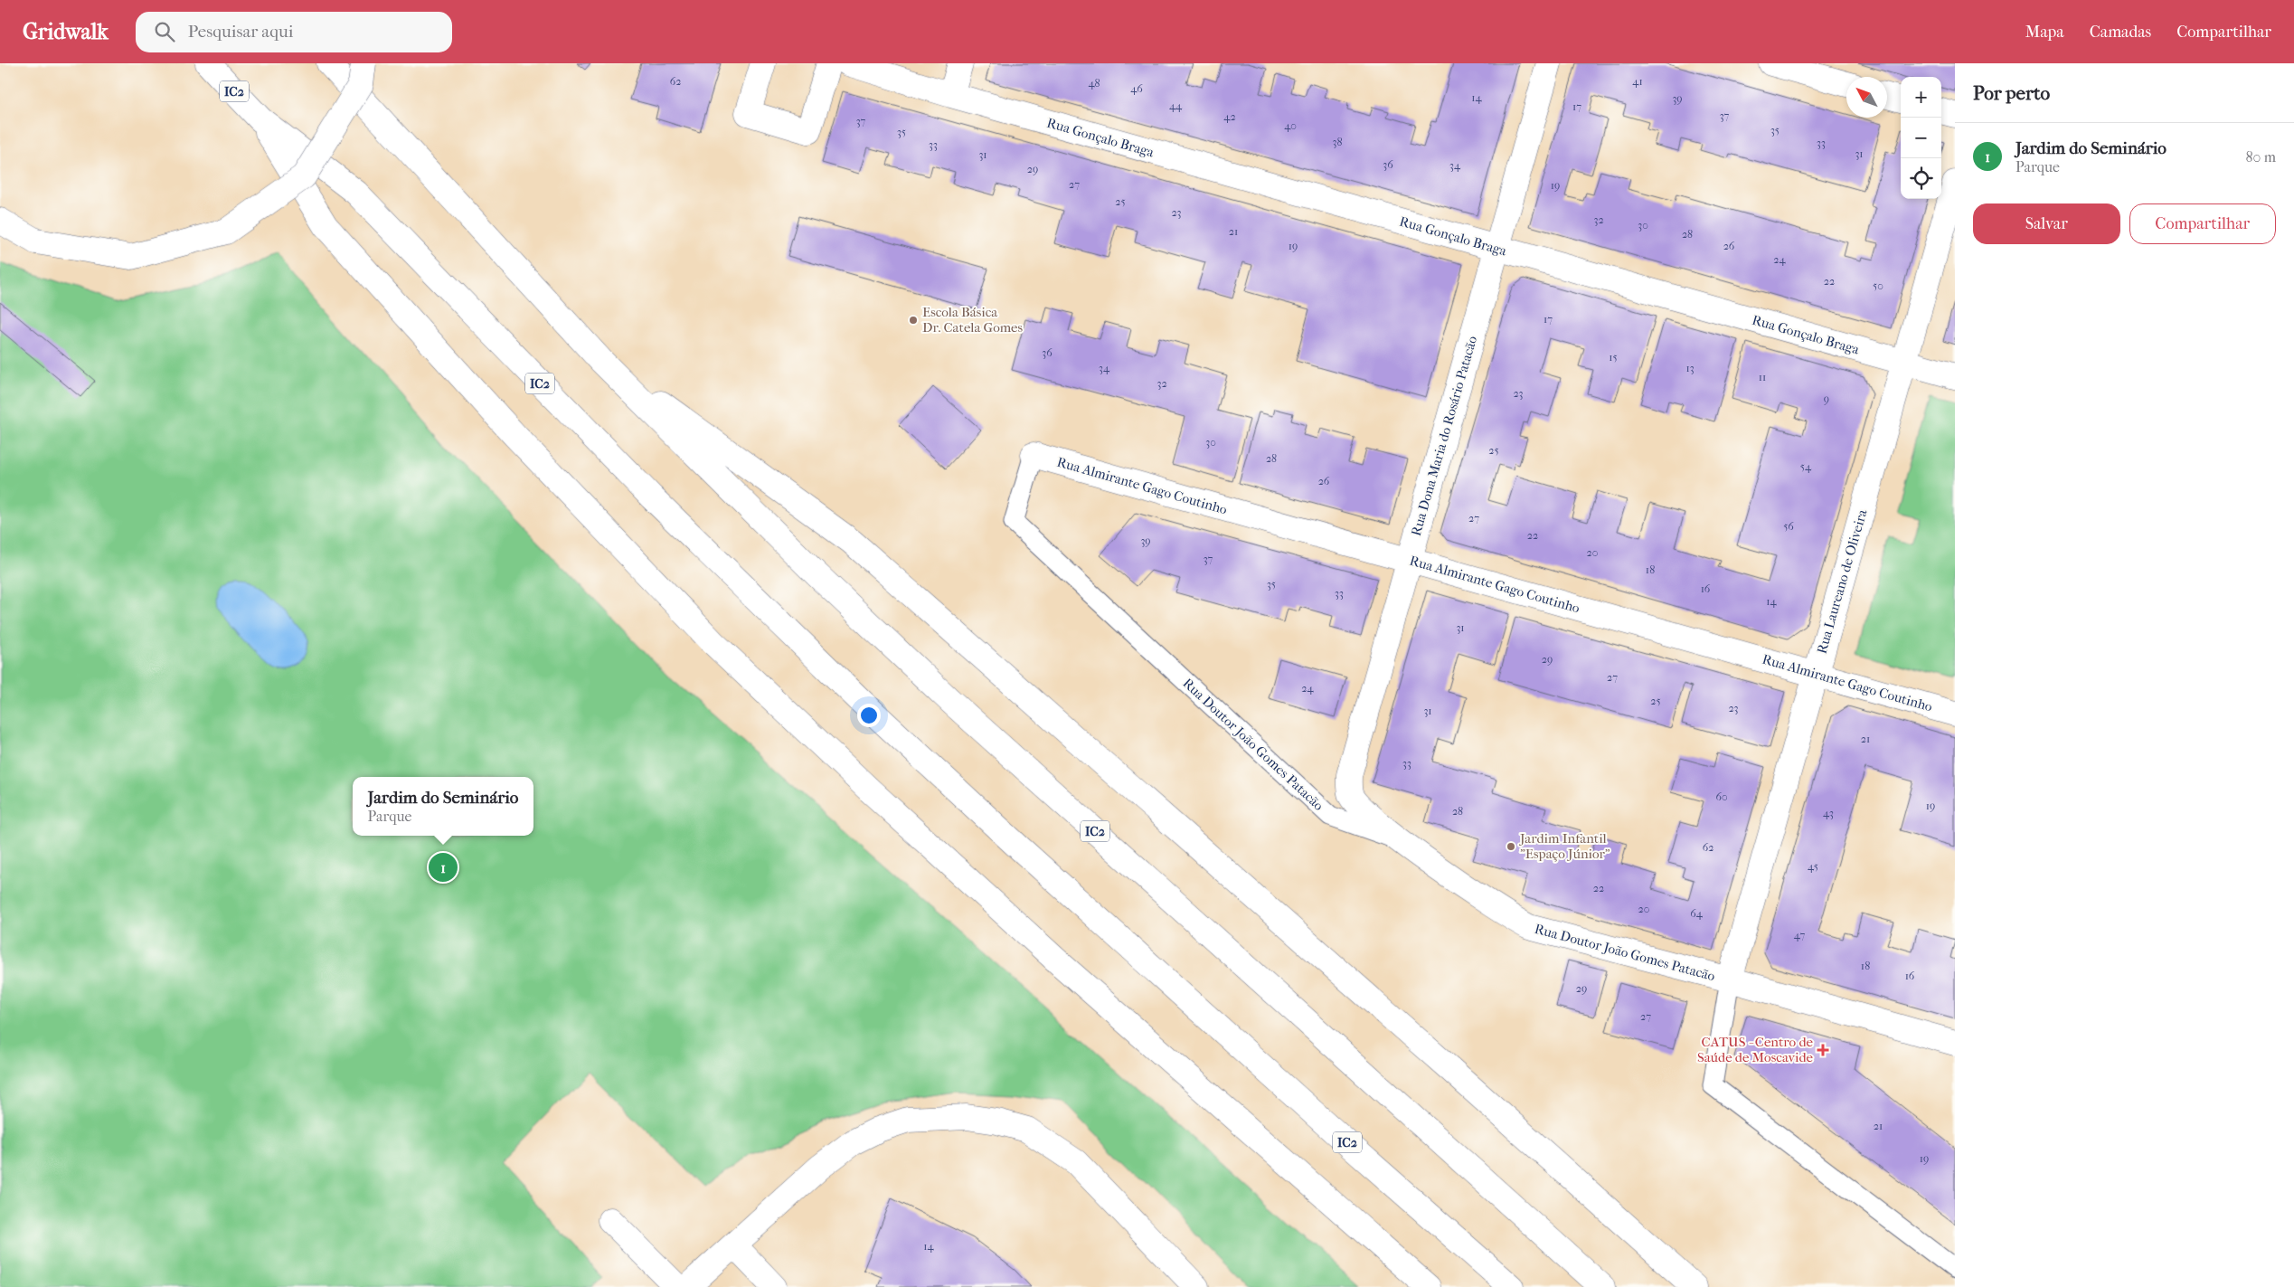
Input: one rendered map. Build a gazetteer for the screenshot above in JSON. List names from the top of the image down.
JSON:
{
  "streets": {
    "main road": [
      "IC2",
      "Rua Gonçalo Braga",
      "Rua Dona Maria do Rosário Patacão",
      "Rua Almirante Gago Coutinho",
      "Rua Laureano de Oliveira",
      "Rua Doutor João Gomes Patacão"
    ]
  },
  "crossings": [
    ["Rua Gonçalo Braga", "Rua Dona Maria do Rosário Patacão"],
    ["Rua Gonçalo Braga", "Rua Laureano de Oliveira"],
    ["Rua Dona Maria do Rosário Patacão", "Rua Almirante Gago Coutinho"],
    ["Rua Dona Maria do Rosário Patacão", "Rua Doutor João Gomes Patacão"],
    ["Rua Almirante Gago Coutinho", "Rua Laureano de Oliveira"],
    ["Rua Almirante Gago Coutinho", "Rua Doutor João Gomes Patacão"],
    ["Rua Laureano de Oliveira", "Rua Doutor João Gomes Patacão"]
  ],
  "places": {
    "other": ["Escola Básica Dr. Catela Gomes", "Jardim Infantil \"Espaço Júnior\""],
    "health": ["CATUS - Centro de Saúde de Moscavide"]
  },
  "house_numbers": [
    "62",
    "41",
    "48",
    "46",
    "14",
    "39",
    "44",
    "17",
    "37",
    "42",
    "37",
    "40",
    "35",
    "35",
    "38",
    "33",
    "33",
    "31",
    "31",
    "36",
    "34",
    "29",
    "27",
    "19",
    "25",
    "23",
    "32",
    "30",
    "21",
    "28",
    "19",
    "26",
    "24",
    "22",
    "50",
    "17",
    "36",
    "15",
    "34",
    "13",
    "11",
    "32",
    "23",
    "9",
    "30",
    "25",
    "28",
    "54",
    "26",
    "27",
    "56",
    "22",
    "39",
    "20",
    "37",
    "18",
    "35",
    "16",
    "33",
    "14",
    "31",
    "29",
    "27",
    "24",
    "25",
    "23",
    "31",
    "21",
    "33",
    "60",
    "19",
    "28",
    "43",
    "62",
    "45",
    "22",
    "20",
    "64",
    "47",
    "18",
    "16",
    "29",
    "27",
    "21",
    "19",
    "14"
  ],
  "north": "top left",
  "page": {
    "header": "Gridwalk",
    "search": "Pesquisar aqui",
    "nav": ["Mapa", "Camadas", "Compartilhar"],
    "heading": "Por perto",
    "map_buttons": ["+", "−"],
    "list": [
      {
        "mark": "1",
        "name": "Jardim do Seminário",
        "note": "Parque",
        "value": "80 m"
      }
    ],
    "buttons": ["Salvar", "Compartilhar"],
    "popup": ["Jardim do Seminário", "Parque"],
    "pins": "1"
  }
}
